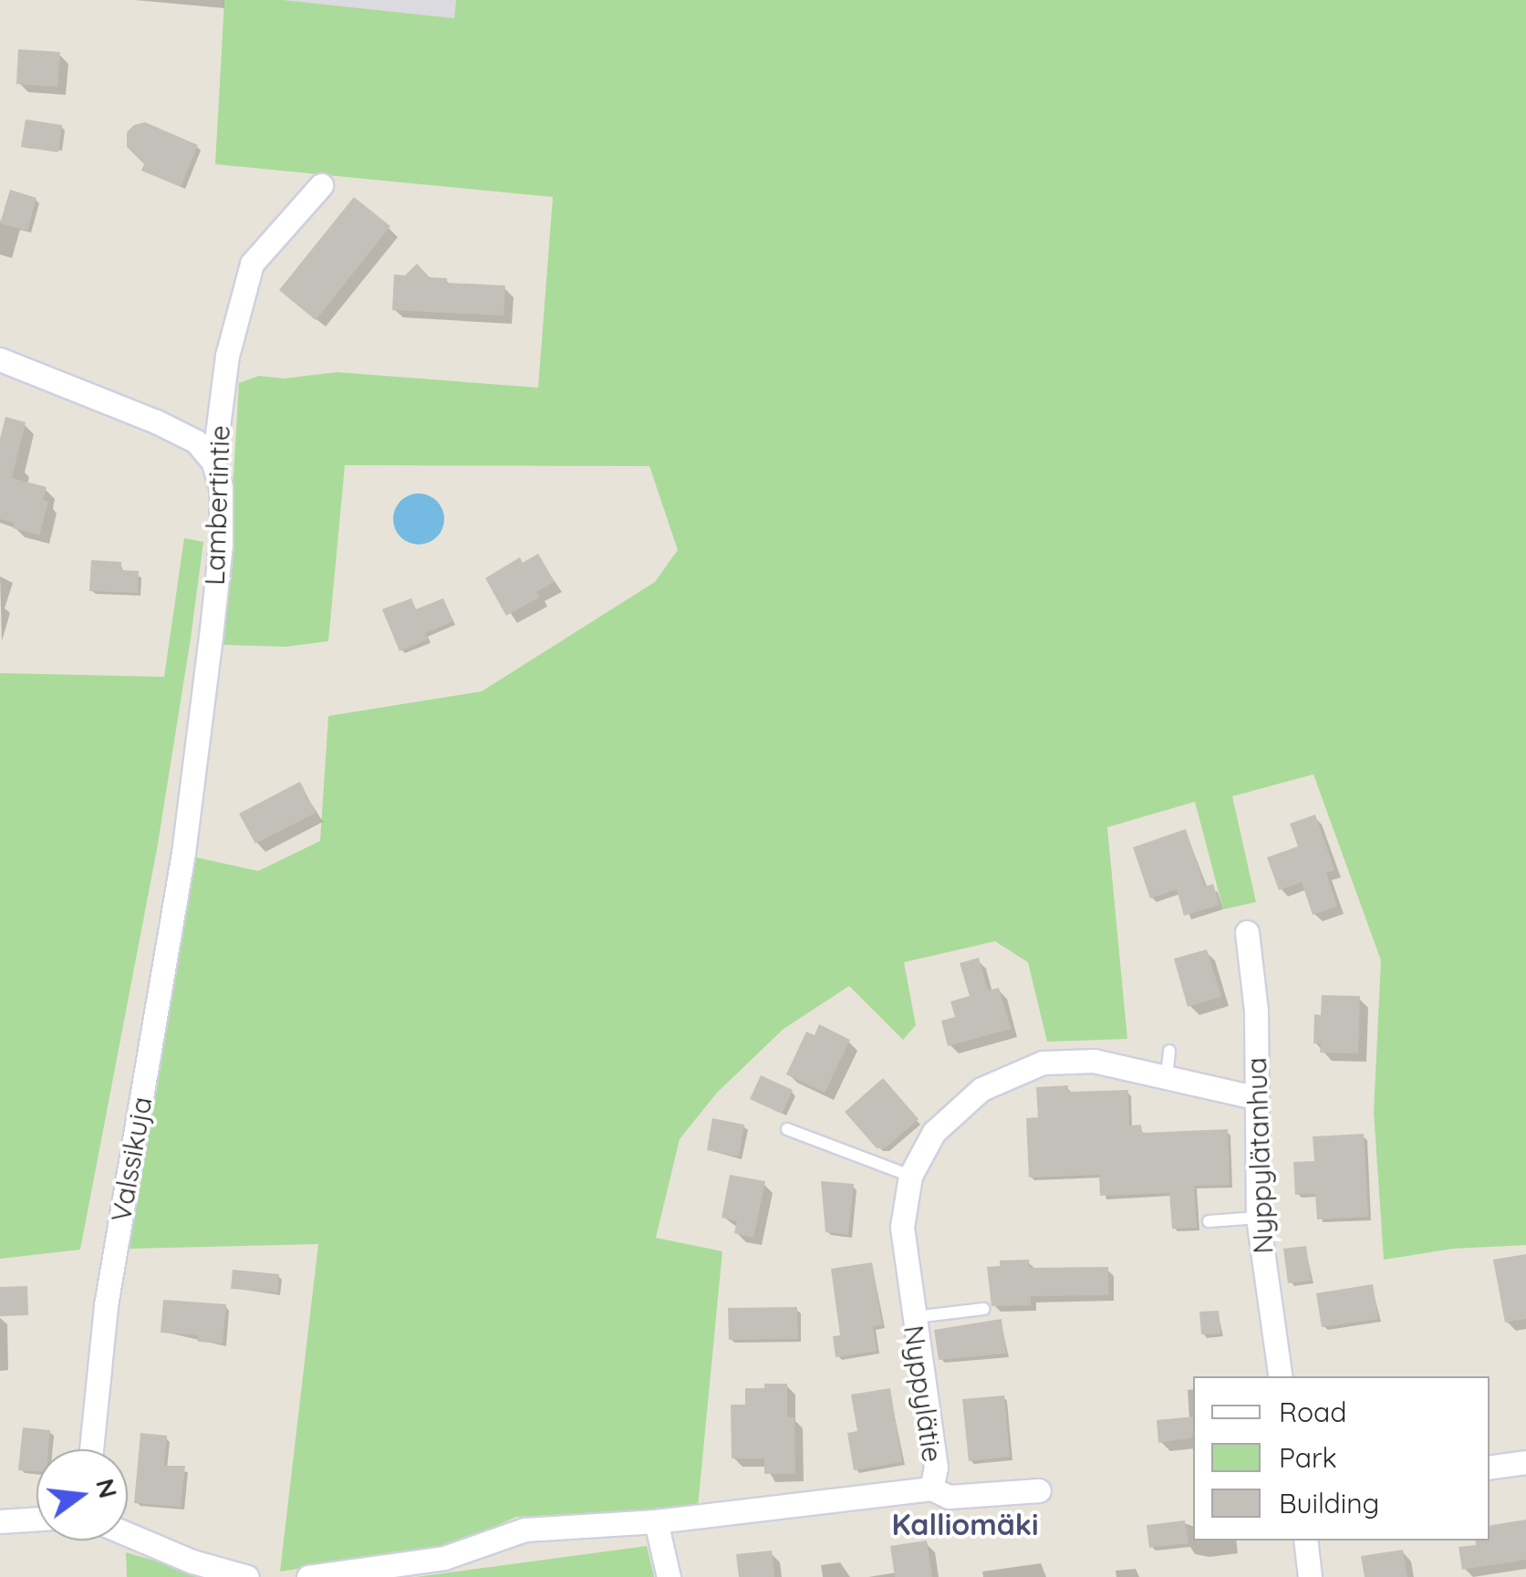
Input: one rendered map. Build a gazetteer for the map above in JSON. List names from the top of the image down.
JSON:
{
  "streets": {
    "street": [
      "Lambertintie",
      "Nyppylätanhua",
      "Valssikuja",
      "Nyppylätie"
    ]
  },
  "crossings": [
    ["Lambertintie", "Valssikuja"],
    ["Nyppylätanhua", "Nyppylätie"]
  ],
  "districts": ["Kalliomäki"],
  "legend": ["Road", "Park", "Building"],
  "north": "right"
}
